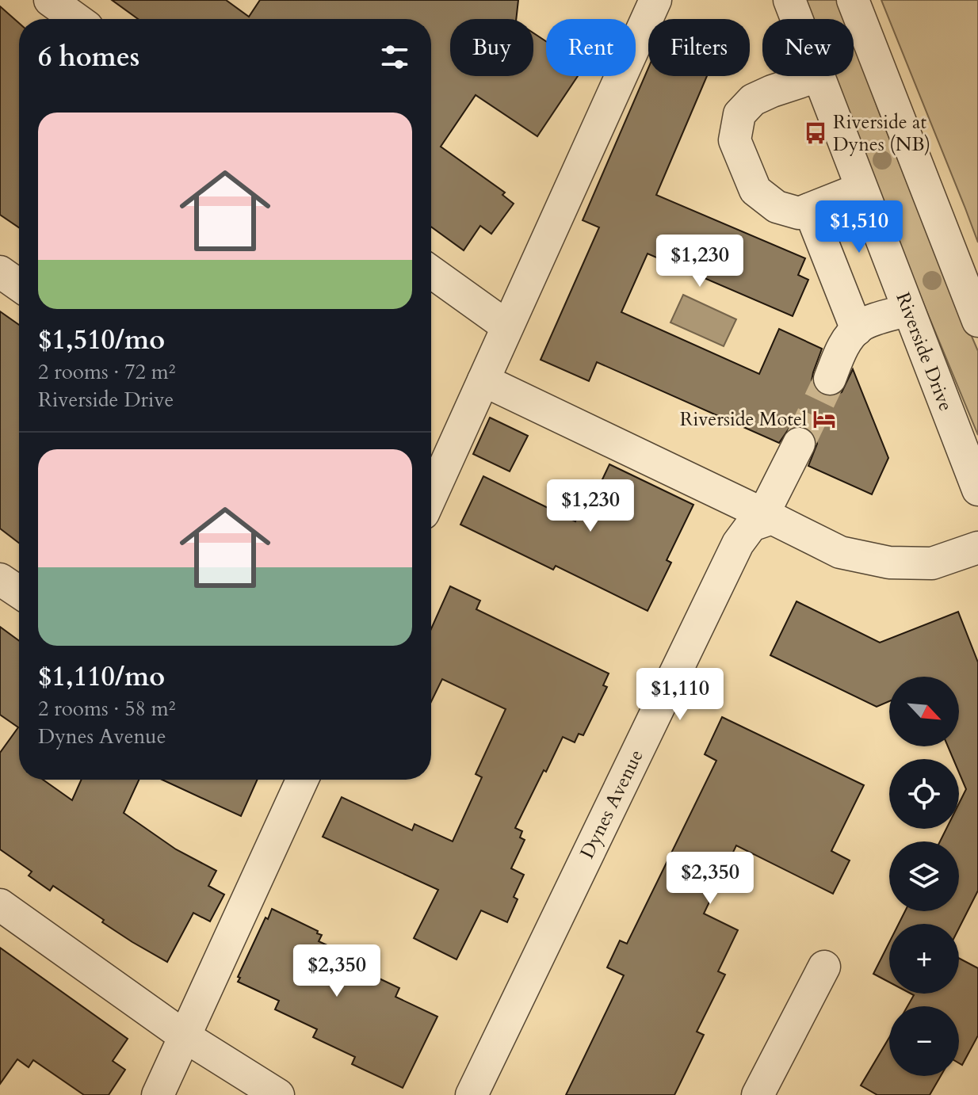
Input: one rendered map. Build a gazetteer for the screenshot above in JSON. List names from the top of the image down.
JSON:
{
  "streets": {
    "street": ["Riverside Drive", "Dynes Avenue"]
  },
  "places": {
    "bus stop": ["Riverside at Dynes (NB)"],
    "hotel": ["Riverside Motel"]
  },
  "north": "bottom right",
  "page": {
    "chip": [
      "Buy",
      "Rent",
      "Filters",
      "New"
    ],
    "heading": "6 homes",
    "list": [
      {
        "name": "$1,510/mo",
        "note": "2 rooms · 72 m² · Riverside Drive"
      },
      {
        "name": "$1,110/mo",
        "note": "2 rooms · 58 m² · Dynes Avenue"
      }
    ],
    "price": [
      "$1,510",
      "$1,230",
      "$1,230",
      "$1,110",
      "$2,350",
      "$2,350"
    ],
    "map_buttons": ["+", "−"]
  }
}
